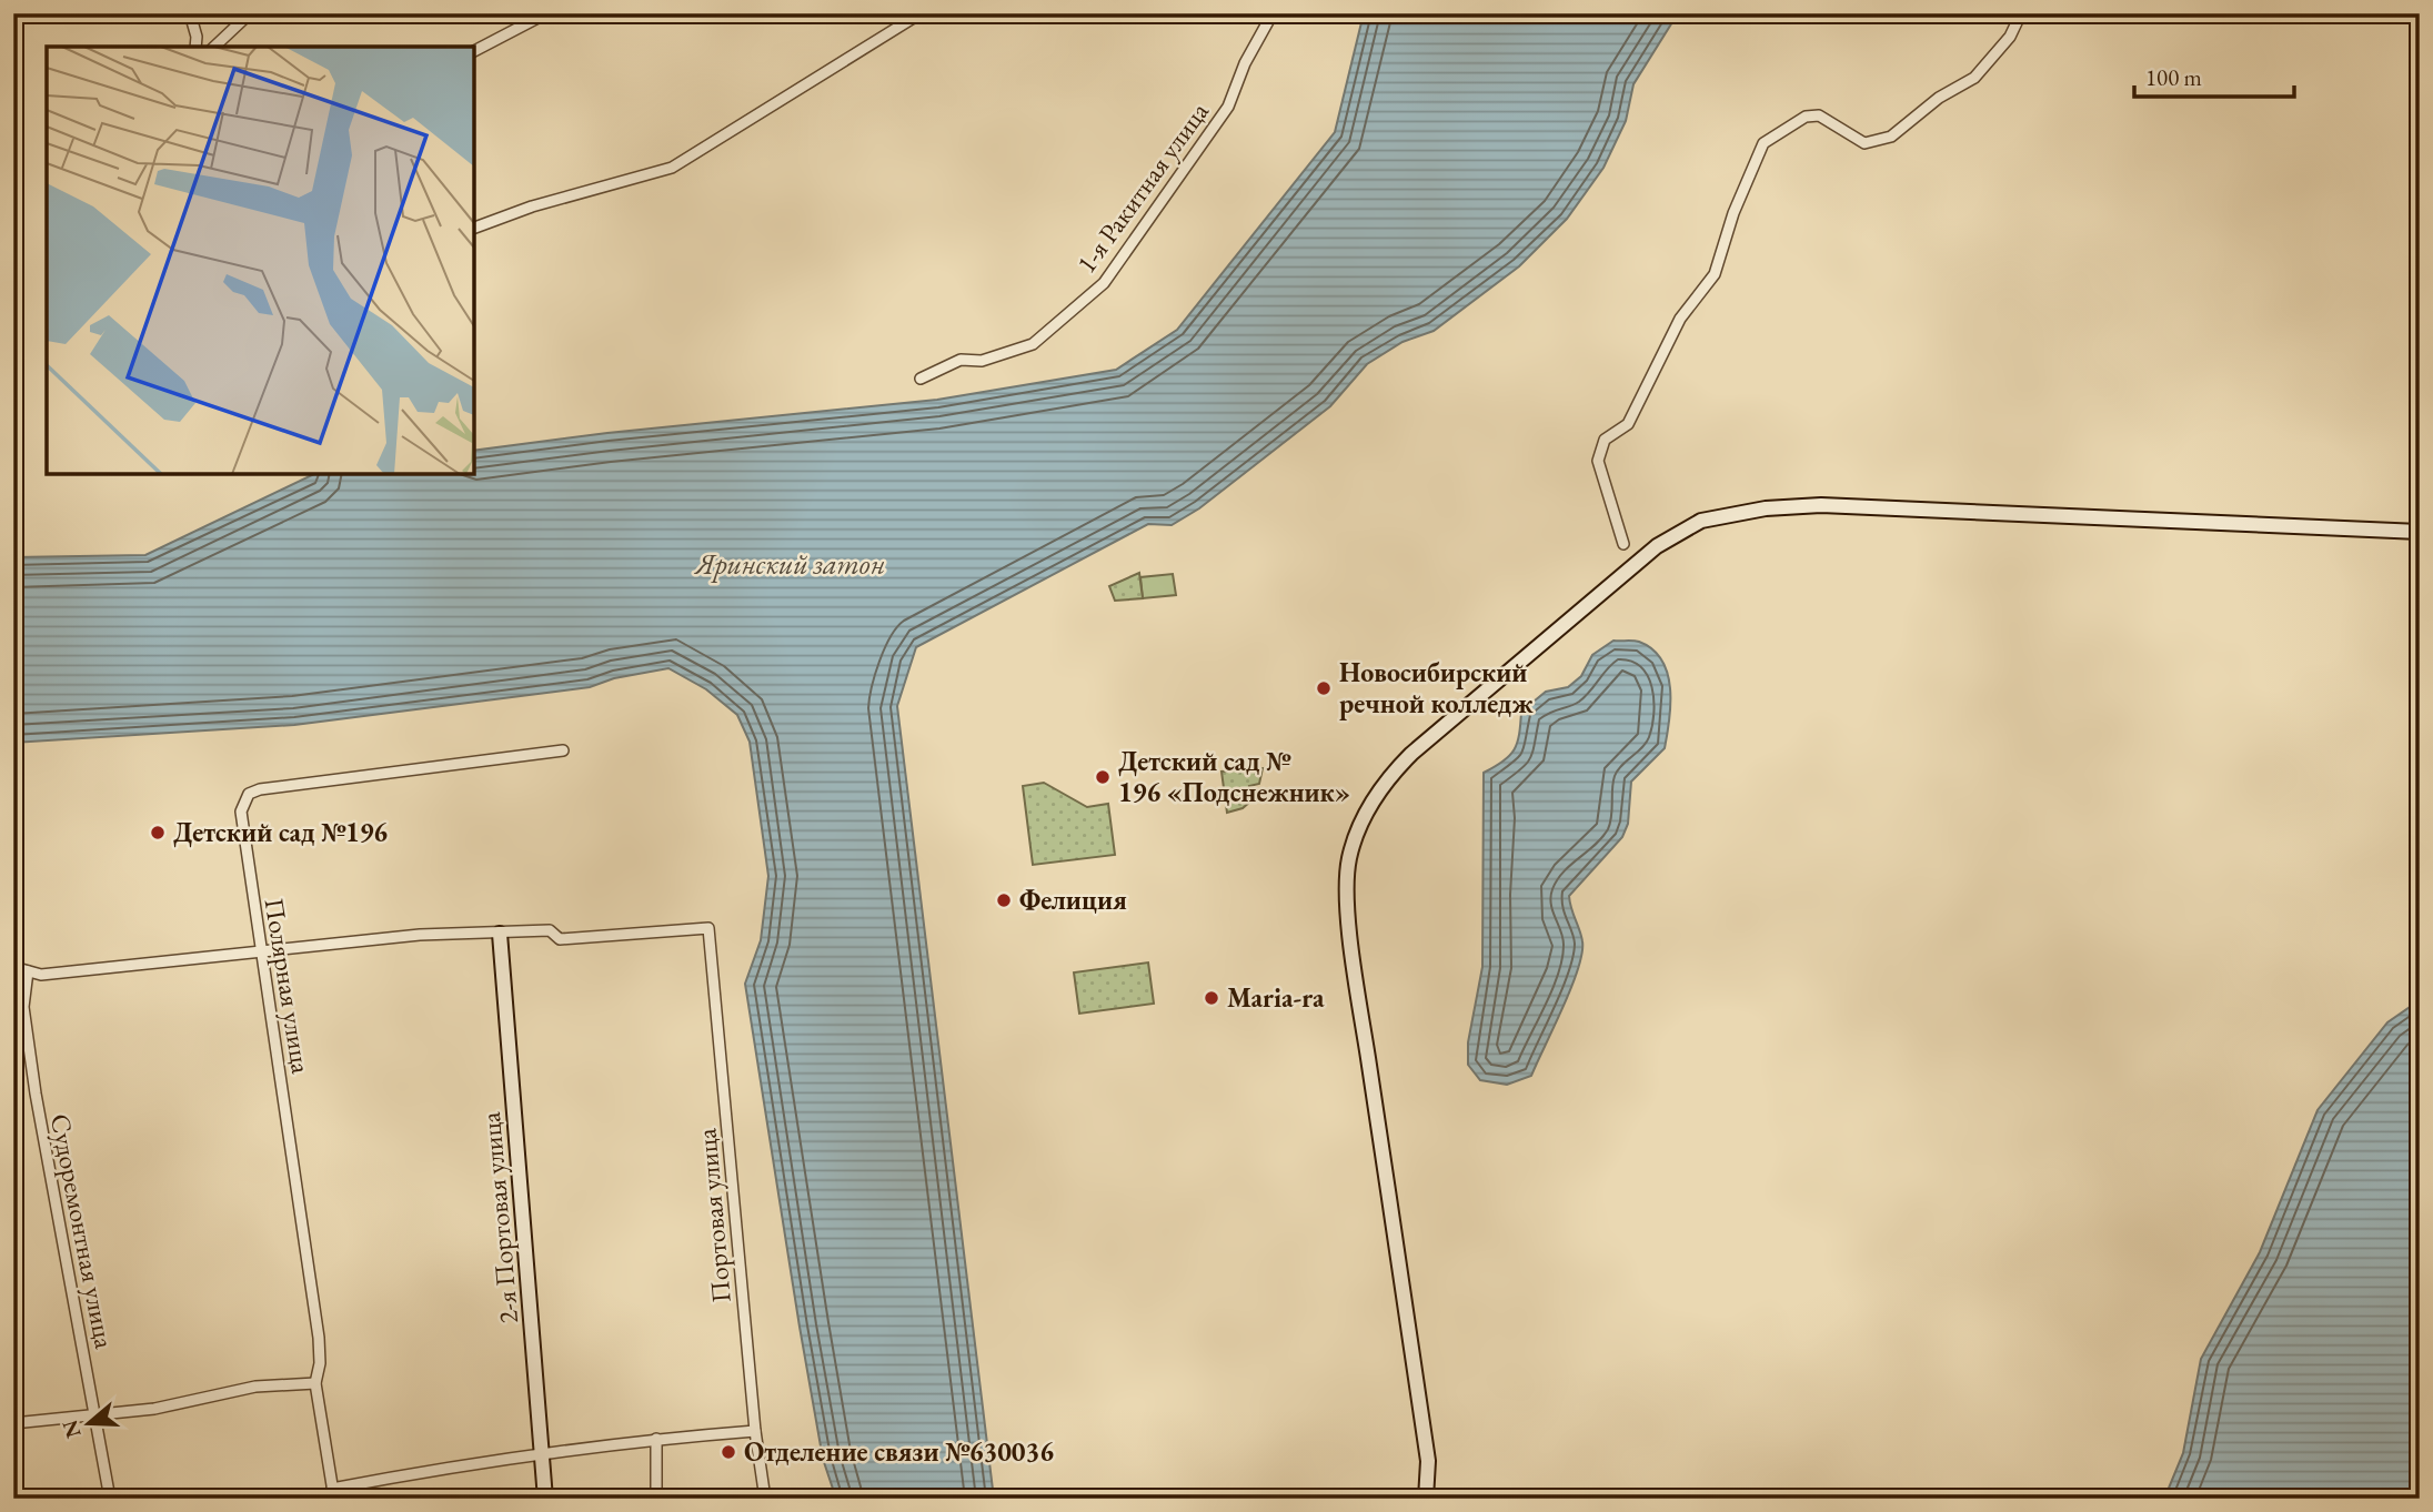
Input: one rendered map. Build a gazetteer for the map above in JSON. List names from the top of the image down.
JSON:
{
  "streets": {
    "street": [
      "1-я Ракитная улица",
      "Полярная улица",
      "Портовая улица",
      "2-я Портовая улица",
      "Судоремонтная улица"
    ]
  },
  "crossings": [
    ["Портовая улица", "2-я Портовая улица"]
  ],
  "water": ["Яринский затон"],
  "places": [
    "Новосибирский речной колледж",
    "Детский сад № 196 «Подснежник»",
    "Детский сад №196",
    "Фелиция",
    "Maria-ra",
    "Отделение связи №630036"
  ],
  "scale_bar": "100 m",
  "north": "left"
}
